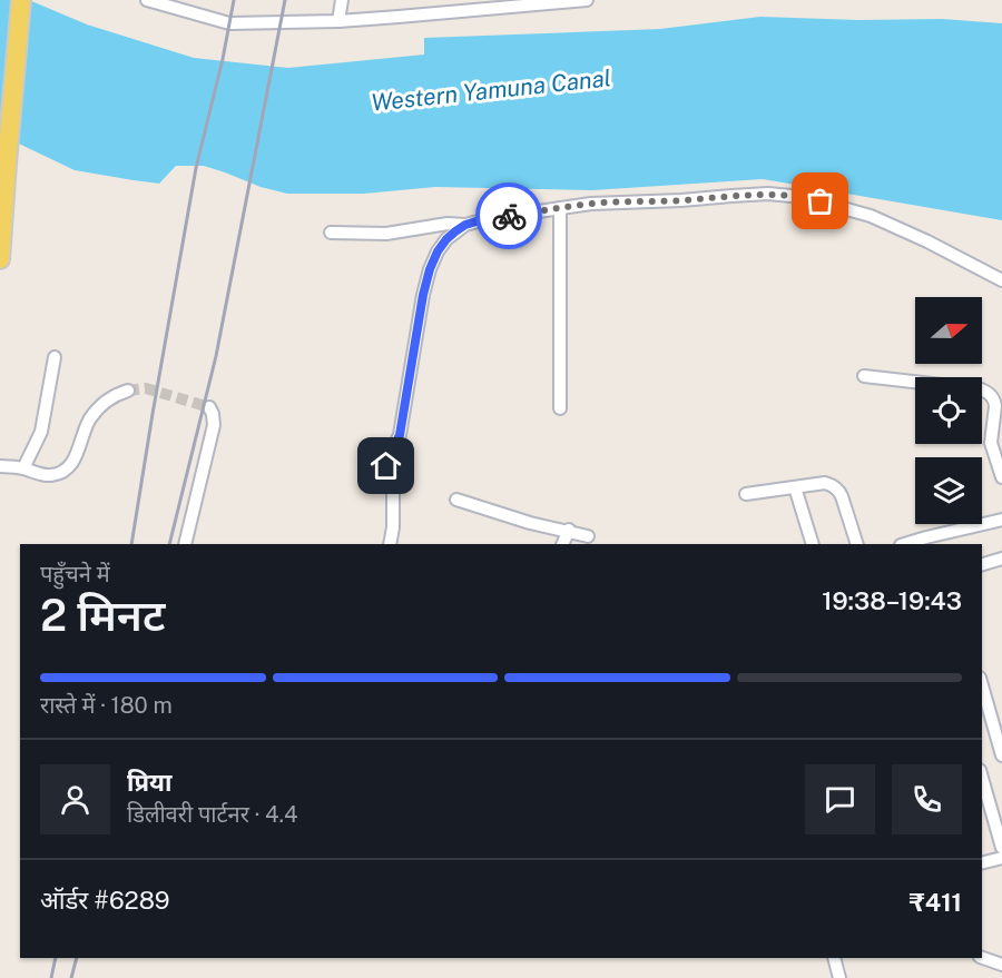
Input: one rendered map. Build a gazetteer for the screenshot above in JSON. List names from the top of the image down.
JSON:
{
  "water": ["Western Yamuna Canal"],
  "north": "right",
  "page": {
    "heading": ["2 मिनट", "पहुँचने में", "19:38–19:43"],
    "panel": [
      "प्रिया",
      "डिलीवरी पार्टनर · 4.4",
      "ऑर्डर #6289",
      "₹411"
    ],
    "bar": "रास्ते में · 180 m"
  }
}
